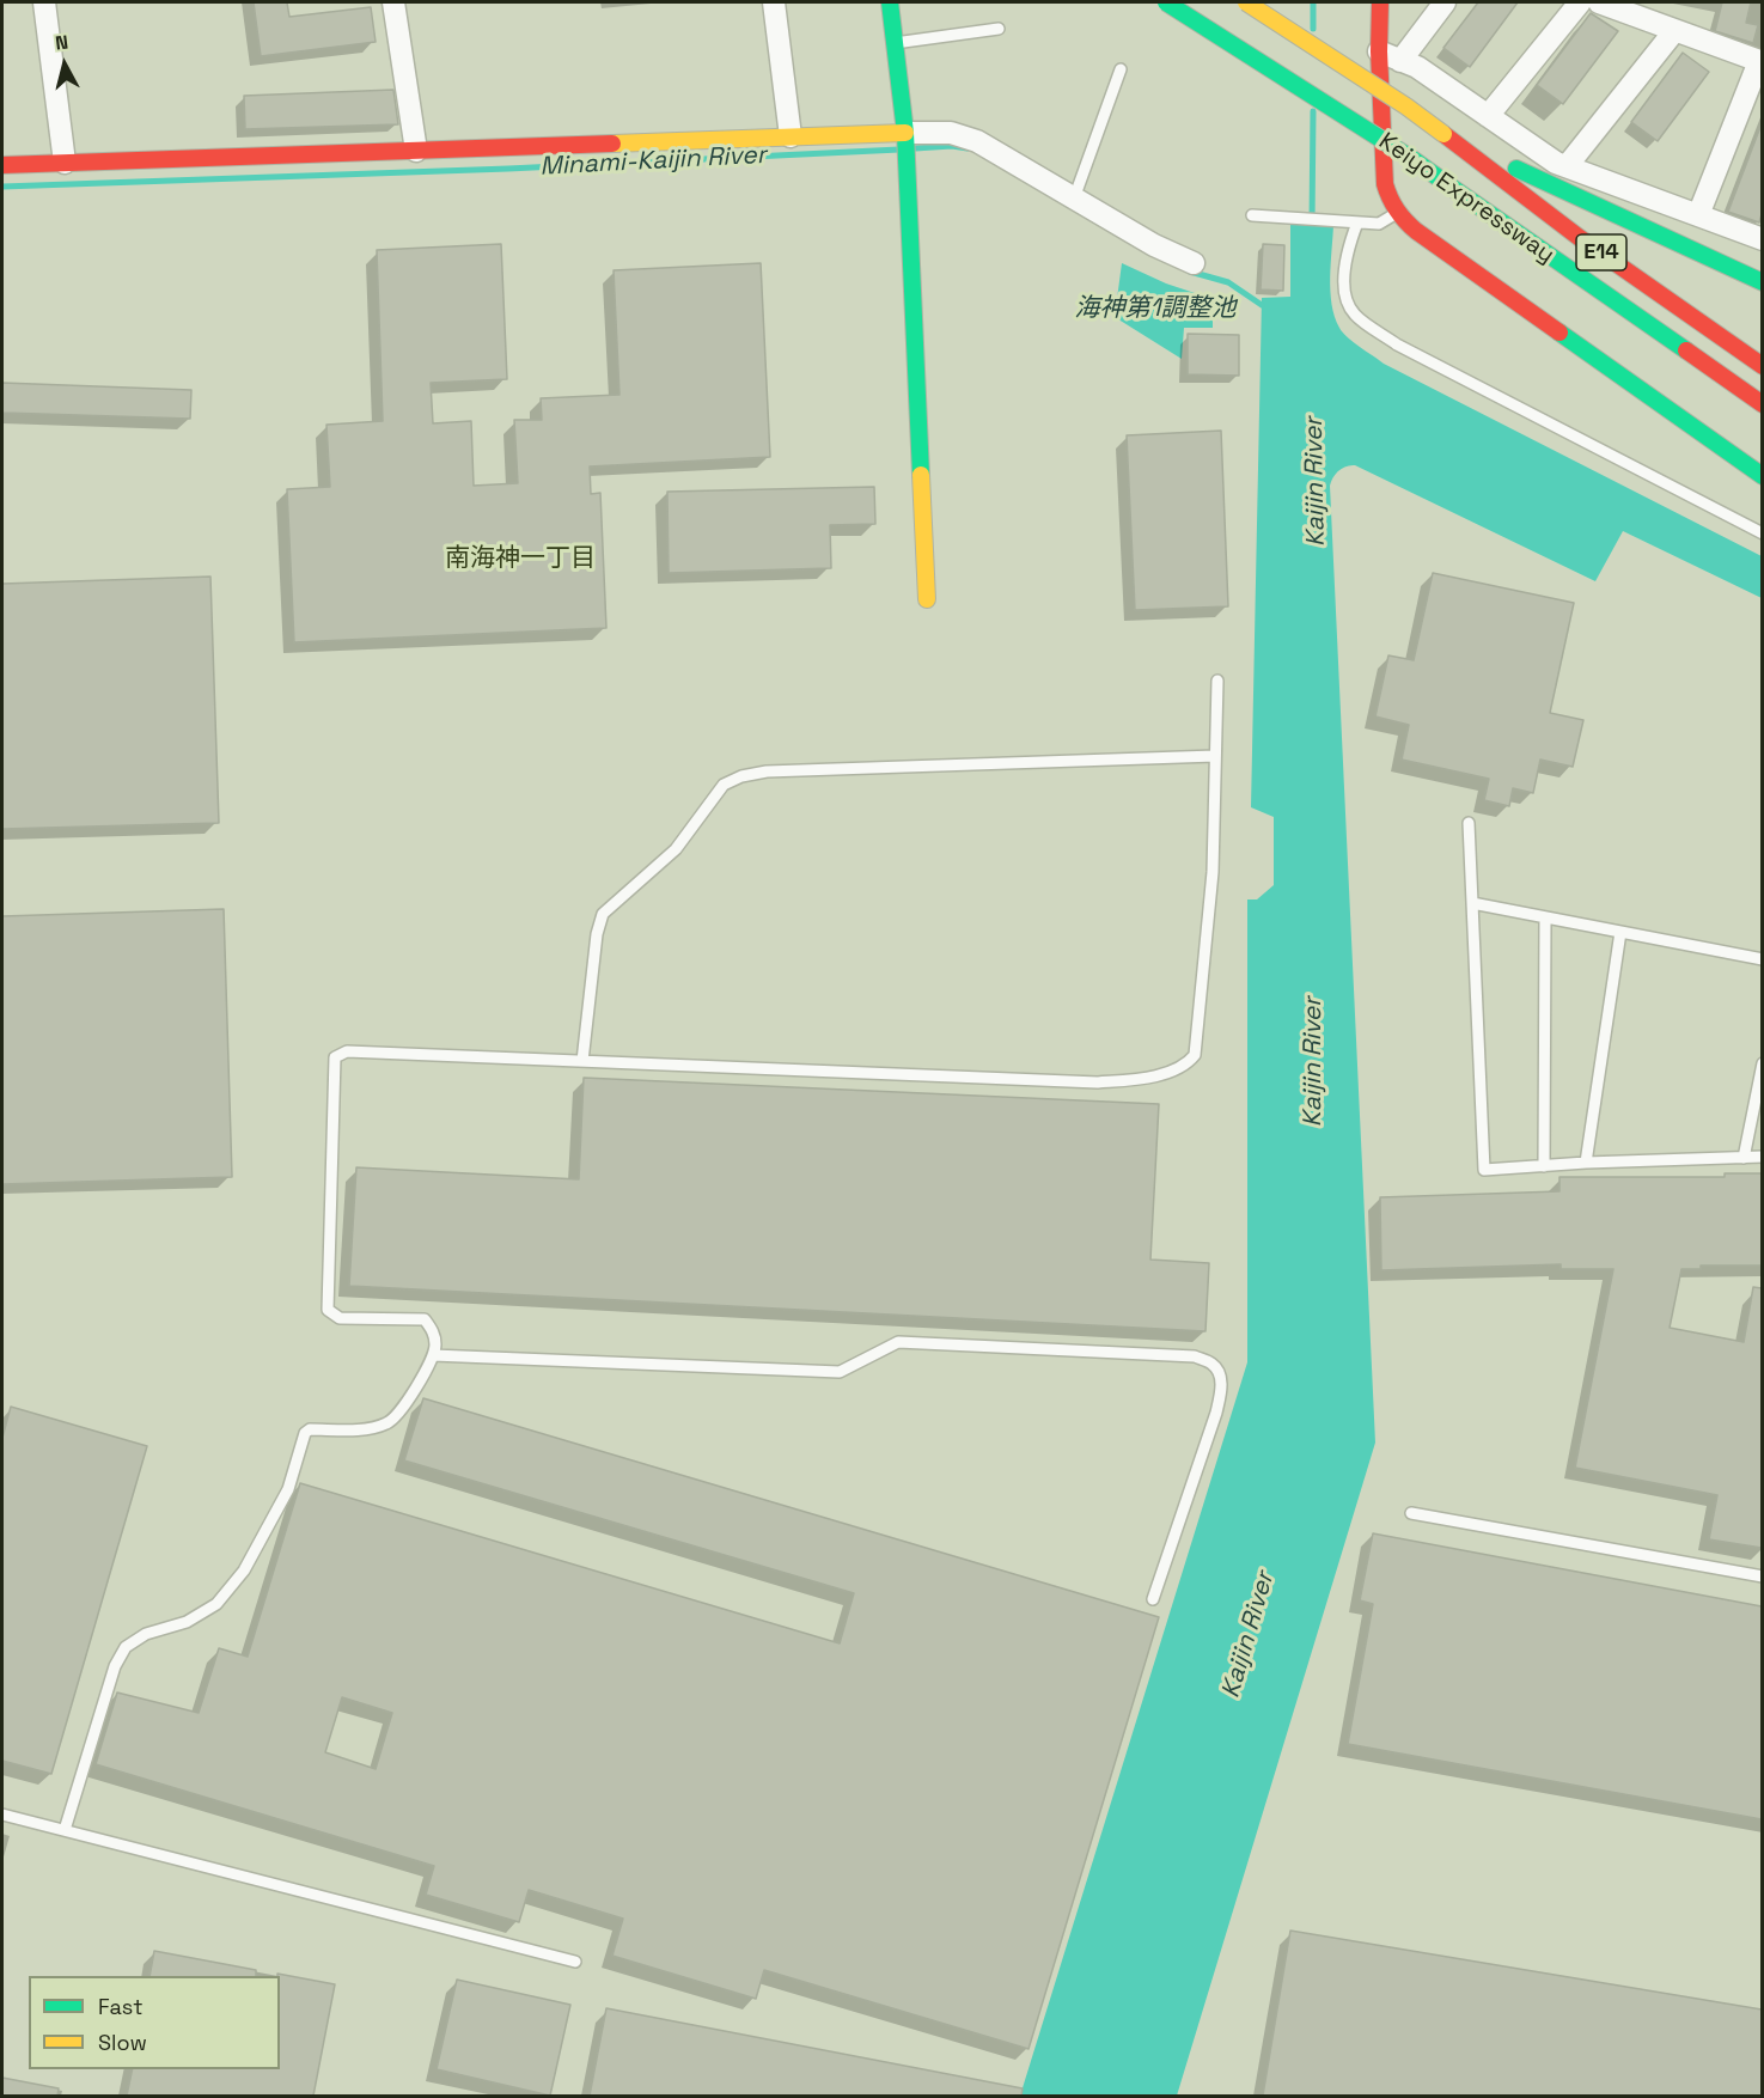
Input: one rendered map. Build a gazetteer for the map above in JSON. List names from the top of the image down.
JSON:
{
  "streets": {
    "main road": ["Keiyo Expressway", "E14"]
  },
  "districts": ["南海神一丁目"],
  "water": ["Minami-Kaijin River", "海神第1調整池", "Kaijin River"],
  "legend": ["Fast", "Slow"],
  "north": "top"
}
